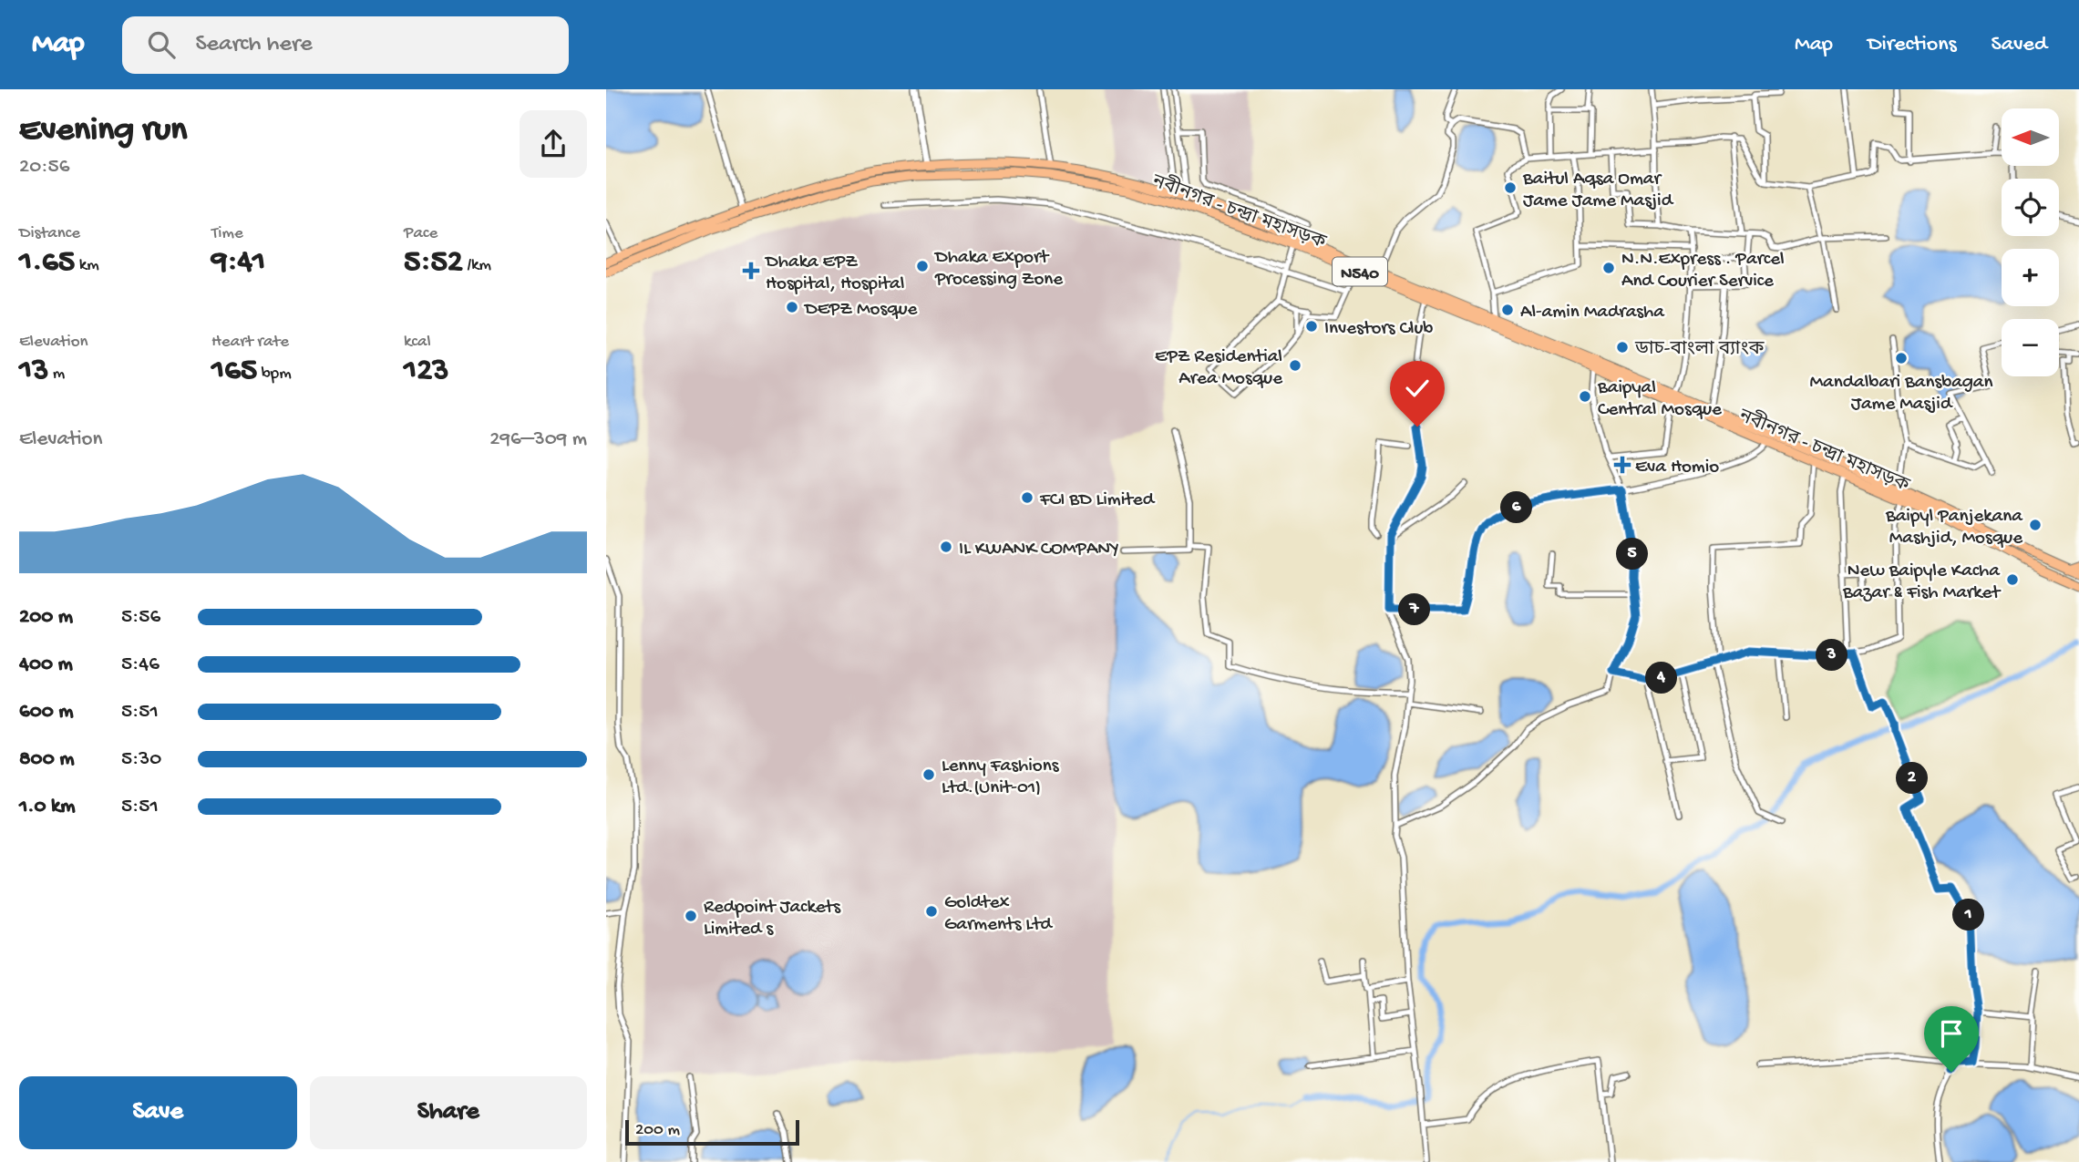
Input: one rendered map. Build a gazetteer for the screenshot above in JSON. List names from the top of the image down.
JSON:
{
  "streets": {
    "highway": ["নবীনগর - চন্দ্রা মহাসড়ক", "N540"]
  },
  "places": {
    "other": [
      "Baitul Aqsa Omar Jame Jame Masjid",
      "Dhaka Export Processing Zone",
      "N.N.Express . Parcel And Courier Service",
      "DEPZ Mosque",
      "Al-amin Madrasha",
      "Investors Club",
      "ডাচ-বাংলা ব্যাংক",
      "Mandalbari Bansbagan Jame Masjid",
      "EPZ Residential Area Mosque",
      "Baipyal Central Mosque",
      "FCI BD Limited",
      "Baipyl Panjekana Mashjid, Mosque",
      "IL KWANK COMPANY",
      "New Baipyle Kacha Bazar & Fish Market",
      "Lenny Fashions Ltd.(Unit-01)",
      "Goldtex Garments Ltd",
      "Redpoint Jackets Limited s"
    ],
    "health": ["Dhaka EPZ Hospital, Hospital", "Eva Homio"]
  },
  "scale_bar": "200 m",
  "north": "left",
  "page": {
    "header": "Map",
    "search": "Search here",
    "nav": ["Map", "Directions", "Saved"],
    "heading": ["Evening run", "20:56"],
    "map_buttons": ["+", "−"],
    "stats": [
      ["Distance", "1.65 km"],
      ["Time", "9:41"],
      ["Pace", "5:52 /km"],
      ["Elevation", "13 m"],
      ["Heart rate", "165 bpm"],
      ["kcal", "123"]
    ],
    "chart": ["Elevation", "296–309 m"],
    "pins": [
      "6",
      "5",
      "7",
      "3",
      "4",
      "2",
      "1"
    ],
    "list": [
      {
        "name": "200 m",
        "note": "5:56"
      },
      {
        "name": "400 m",
        "note": "5:46"
      },
      {
        "name": "600 m",
        "note": "5:51"
      },
      {
        "name": "800 m",
        "note": "5:30"
      },
      {
        "name": "1.0 km",
        "note": "5:51"
      }
    ],
    "buttons": ["Save", "Share"],
    "scale": "200 m"
  }
}
